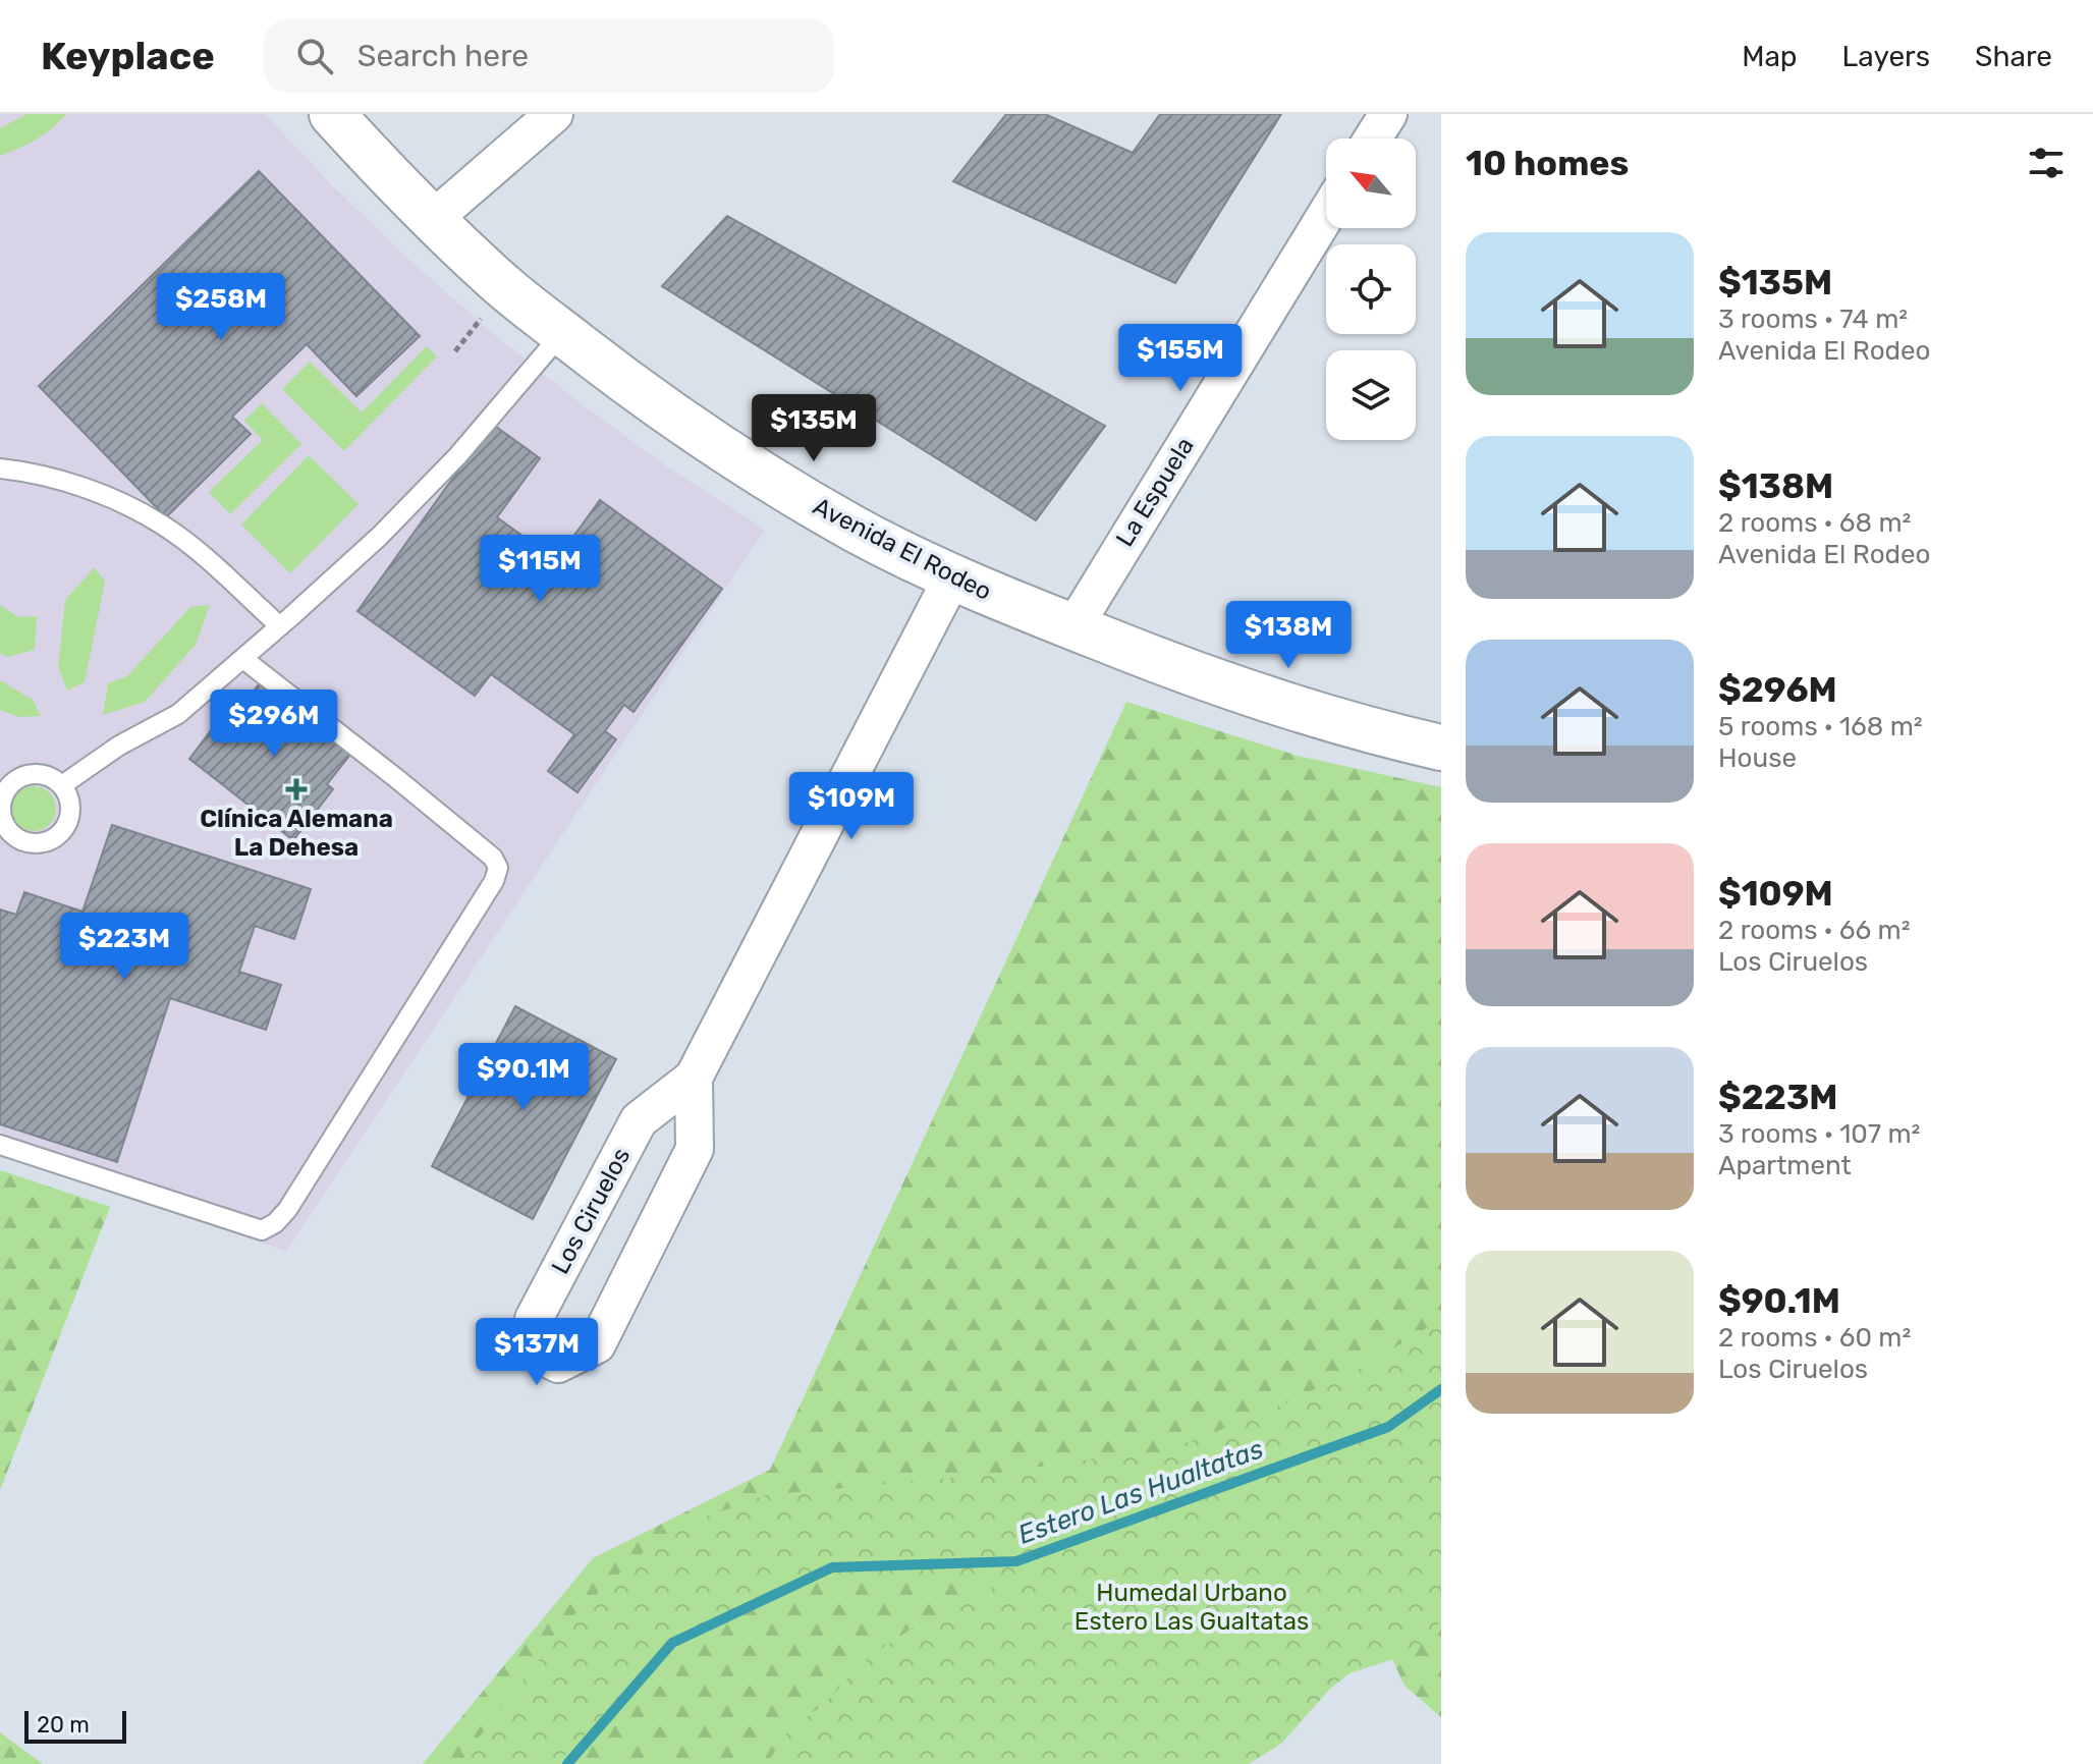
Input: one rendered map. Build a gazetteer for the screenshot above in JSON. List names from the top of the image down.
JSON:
{
  "streets": {
    "street": ["La Espuela", "Avenida El Rodeo", "Los Ciruelos"]
  },
  "crossings": [
    ["La Espuela", "Avenida El Rodeo"],
    ["Avenida El Rodeo", "Los Ciruelos"]
  ],
  "water": ["Estero Las Hualtatas"],
  "parks": ["Humedal Urbano Estero Las Gualtatas"],
  "places": {
    "health": ["Clínica Alemana La Dehesa"]
  },
  "scale_bar": "20 m",
  "north": "top left",
  "page": {
    "header": "Keyplace",
    "search": "Search here",
    "nav": ["Map", "Layers", "Share"],
    "heading": "10 homes",
    "list": [
      {
        "name": "$135M",
        "note": "3 rooms · 74 m² · Avenida El Rodeo"
      },
      {
        "name": "$138M",
        "note": "2 rooms · 68 m² · Avenida El Rodeo"
      },
      {
        "name": "$296M",
        "note": "5 rooms · 168 m² · House"
      },
      {
        "name": "$109M",
        "note": "2 rooms · 66 m² · Los Ciruelos"
      },
      {
        "name": "$223M",
        "note": "3 rooms · 107 m² · Apartment"
      },
      {
        "name": "$90.1M",
        "note": "2 rooms · 60 m² · Los Ciruelos"
      }
    ],
    "price": [
      "$258M",
      "$155M",
      "$135M",
      "$115M",
      "$138M",
      "$296M",
      "$109M",
      "$223M",
      "$90.1M",
      "$137M"
    ],
    "scale": "20 m"
  }
}
